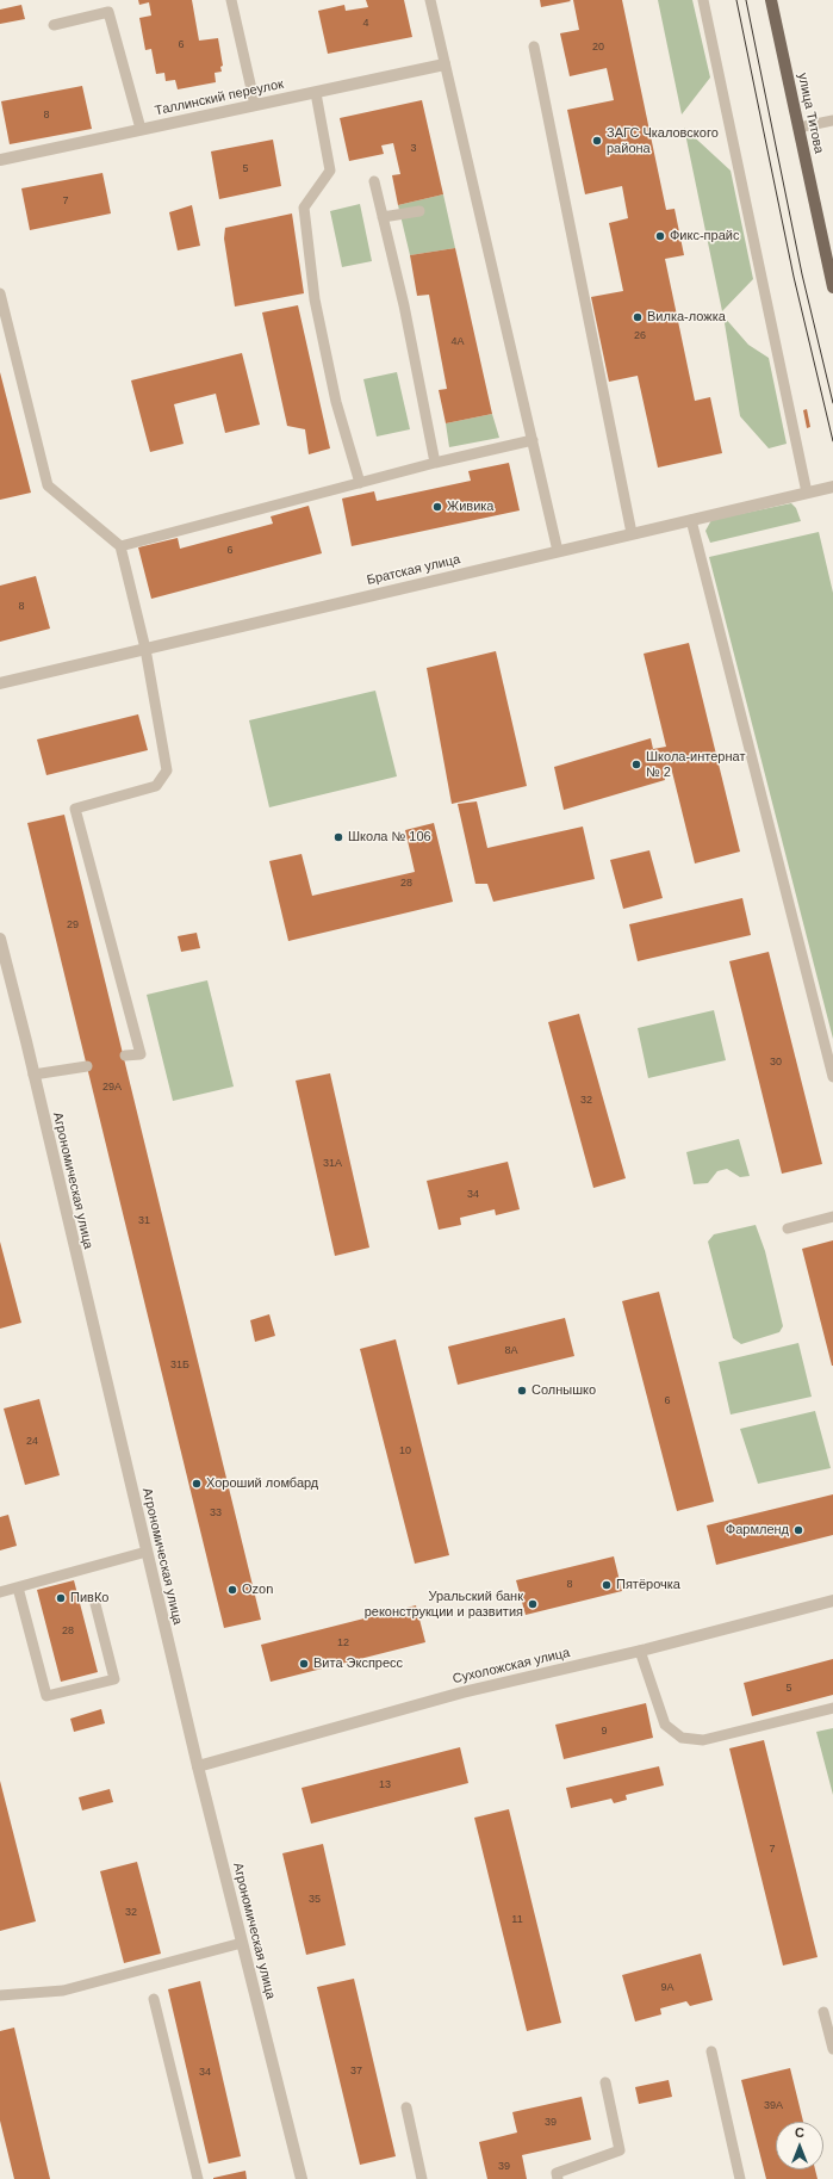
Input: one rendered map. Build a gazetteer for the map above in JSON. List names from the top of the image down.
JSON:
{
  "streets": {
    "main road": ["улица Титова"],
    "street": [
      "Таллинский переулок",
      "Братская улица",
      "Агрономическая улица",
      "Сухоложская улица"
    ]
  },
  "crossings": [
    ["Агрономическая улица", "Сухоложская улица"]
  ],
  "places": [
    "ЗАГС Чкаловского района",
    "Фикс-прайс",
    "Вилка-ложка",
    "Живика",
    "Школа-интернат № 2",
    "Школа № 106",
    "Солнышко",
    "Хороший ломбард",
    "Фармленд",
    "Пятёрочка",
    "Ozon",
    "ПивКо",
    "Уральский банк реконструкции и развития",
    "Вита Экспресс"
  ],
  "house_numbers": [
    "4",
    "6",
    "20",
    "8",
    "3",
    "5",
    "7",
    "26",
    "4А",
    "6",
    "8",
    "28",
    "29",
    "30",
    "29А",
    "32",
    "31А",
    "34",
    "31",
    "8А",
    "31Б",
    "6",
    "24",
    "10",
    "33",
    "8",
    "28",
    "12",
    "5",
    "9",
    "13",
    "7",
    "35",
    "32",
    "11",
    "9А",
    "37",
    "34",
    "39А",
    "39",
    "39"
  ],
  "north": "top"
}
